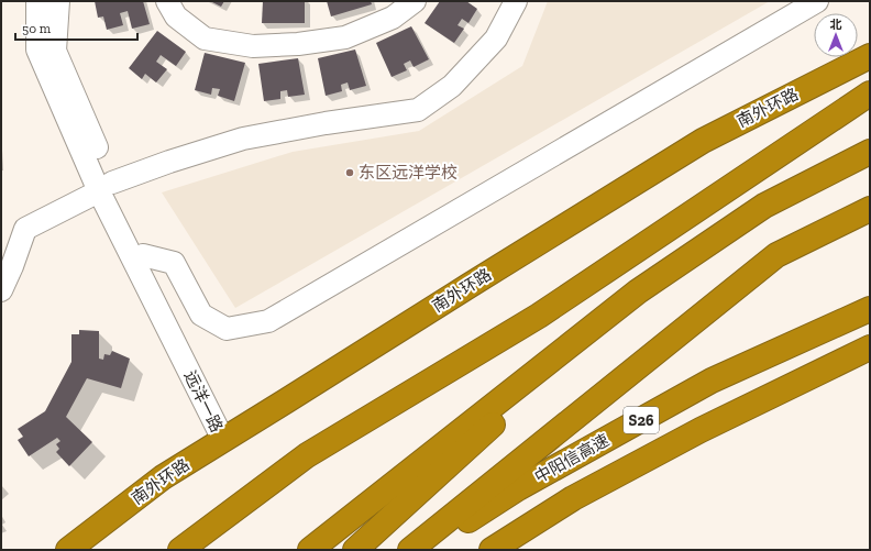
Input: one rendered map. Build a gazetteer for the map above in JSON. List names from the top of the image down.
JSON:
{
  "streets": {
    "highway": ["南外环路", "S26", "中阳信高速"],
    "street": ["远洋一路"]
  },
  "crossings": [
    ["南外环路", "远洋一路"]
  ],
  "places": ["东区远洋学校"],
  "scale_bar": "50 m",
  "north": "top"
}
